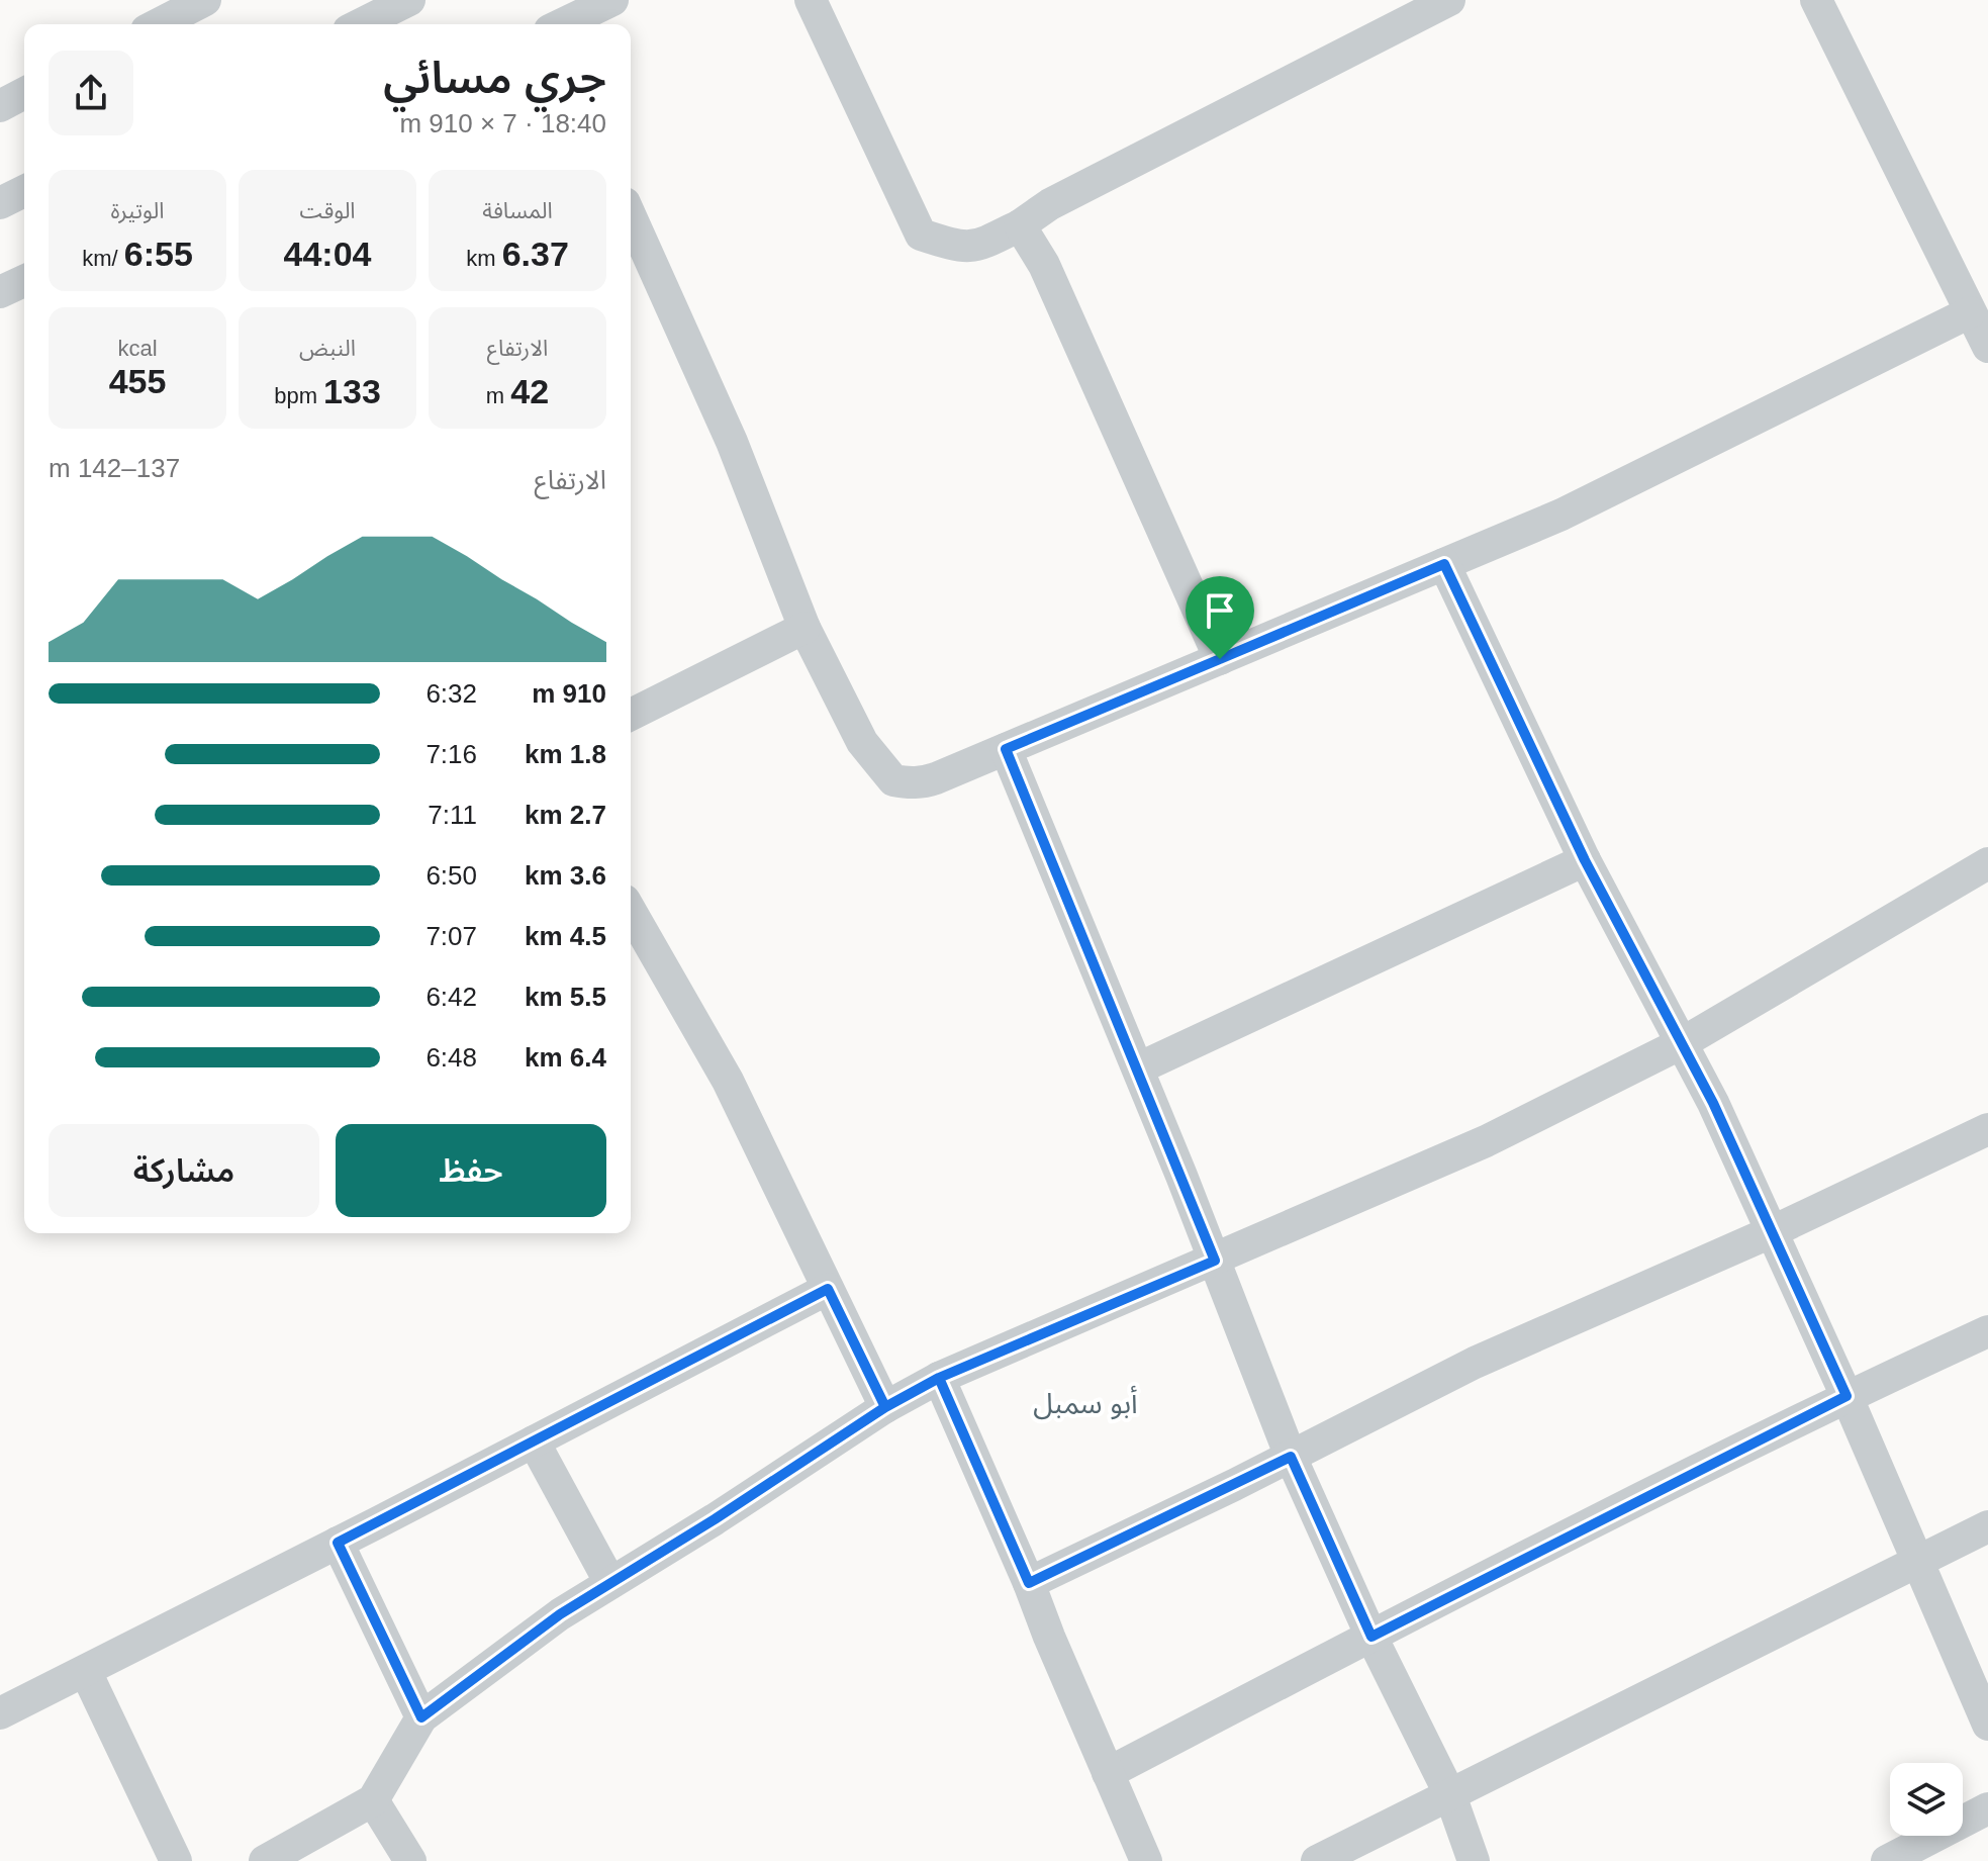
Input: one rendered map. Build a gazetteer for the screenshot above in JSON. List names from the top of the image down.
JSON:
{
  "districts": ["أبو سمبل"],
  "page": {
    "heading": ["جري مسائي", "18:40 · 7 × 910 m"],
    "stats": [
      ["المسافة", "6.37 km"],
      ["الوقت", "44:04"],
      ["الوتيرة", "6:55 /km"],
      ["الارتفاع", "42 m"],
      ["النبض", "133 bpm"],
      ["kcal", "455"]
    ],
    "chart": ["الارتفاع", "137–142 m"],
    "list": [
      {
        "name": "910 m",
        "note": "6:32"
      },
      {
        "name": "1.8 km",
        "note": "7:16"
      },
      {
        "name": "2.7 km",
        "note": "7:11"
      },
      {
        "name": "3.6 km",
        "note": "6:50"
      },
      {
        "name": "4.5 km",
        "note": "7:07"
      },
      {
        "name": "5.5 km",
        "note": "6:42"
      },
      {
        "name": "6.4 km",
        "note": "6:48"
      }
    ],
    "buttons": ["حفظ", "مشاركة"]
  }
}
